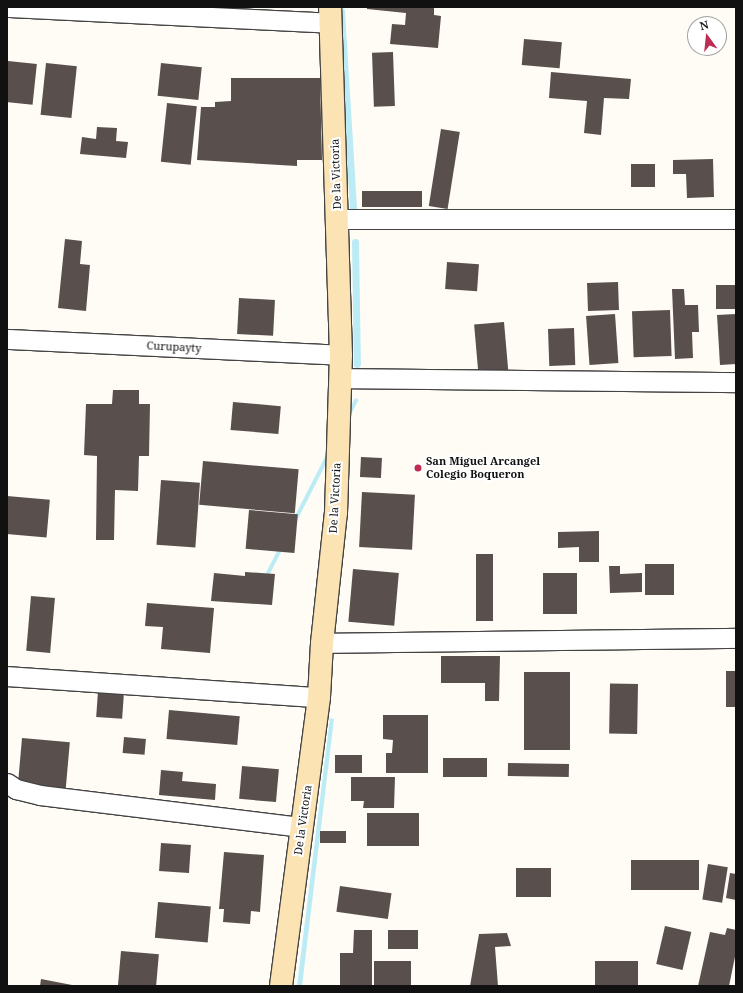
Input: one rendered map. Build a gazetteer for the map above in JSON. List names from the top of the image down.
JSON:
{
  "streets": {
    "main road": ["De la Victoria"],
    "street": ["Curupayty"]
  },
  "crossings": [
    ["De la Victoria", "Curupayty"]
  ],
  "places": ["San Miguel Arcangel Colegio Boqueron"],
  "north": "top"
}
